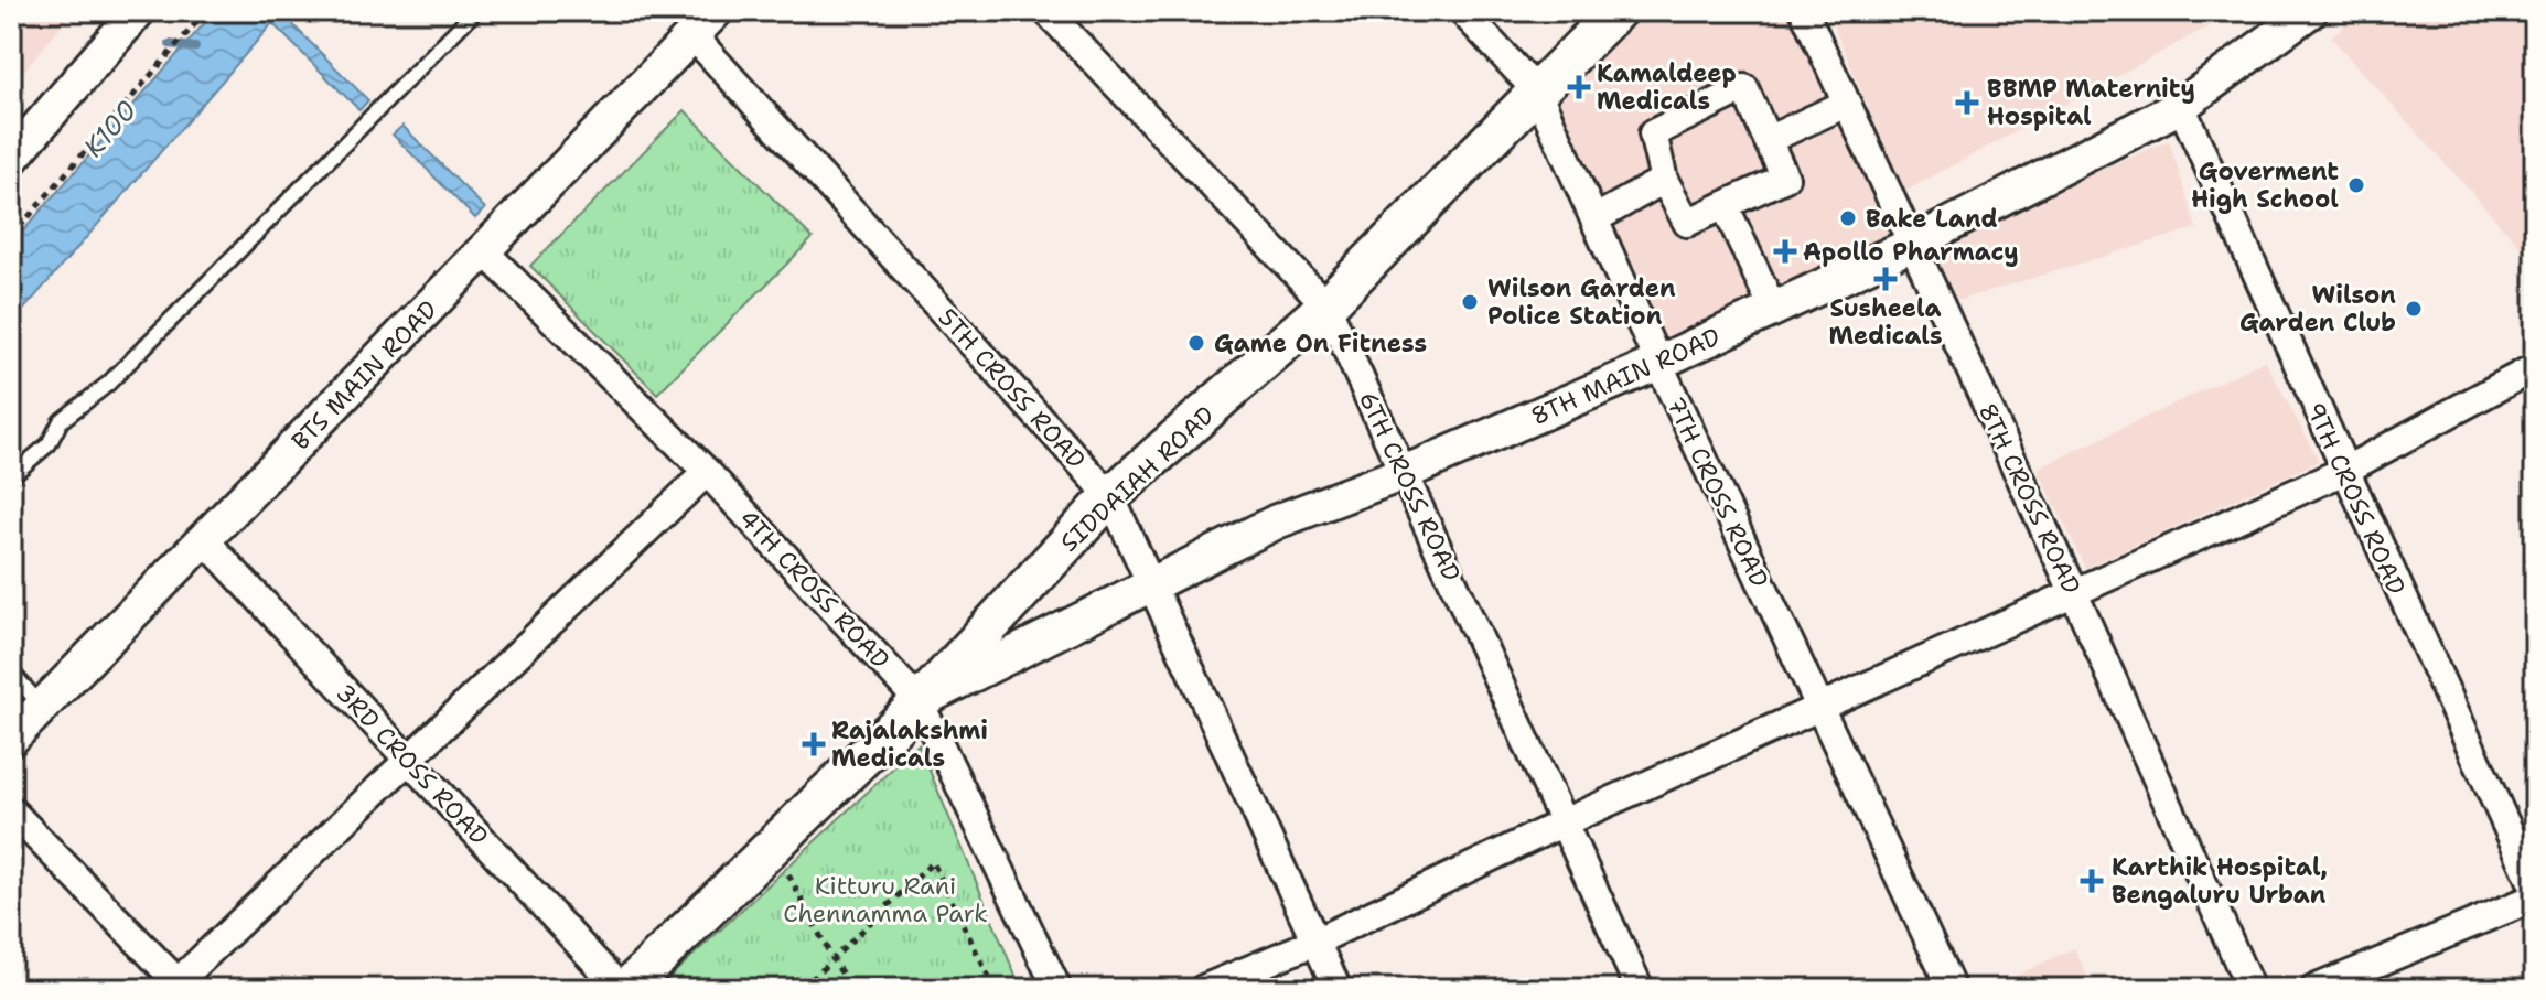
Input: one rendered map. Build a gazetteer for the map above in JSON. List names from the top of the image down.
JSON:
{
  "streets": {
    "main road": ["SIDDAIAH ROAD"],
    "street": [
      "BTS MAIN ROAD",
      "8TH MAIN ROAD",
      "5TH CROSS ROAD",
      "6TH CROSS ROAD",
      "7TH CROSS ROAD",
      "8TH CROSS ROAD",
      "9TH CROSS ROAD",
      "4TH CROSS ROAD",
      "3RD CROSS ROAD"
    ]
  },
  "crossings": [
    ["BTS MAIN ROAD", "5TH CROSS ROAD"],
    ["BTS MAIN ROAD", "4TH CROSS ROAD"],
    ["BTS MAIN ROAD", "3RD CROSS ROAD"],
    ["8TH MAIN ROAD", "5TH CROSS ROAD"],
    ["8TH MAIN ROAD", "SIDDAIAH ROAD"],
    ["8TH MAIN ROAD", "6TH CROSS ROAD"],
    ["8TH MAIN ROAD", "7TH CROSS ROAD"],
    ["8TH MAIN ROAD", "8TH CROSS ROAD"],
    ["8TH MAIN ROAD", "9TH CROSS ROAD"],
    ["8TH MAIN ROAD", "4TH CROSS ROAD"],
    ["5TH CROSS ROAD", "SIDDAIAH ROAD"],
    ["SIDDAIAH ROAD", "6TH CROSS ROAD"],
    ["SIDDAIAH ROAD", "7TH CROSS ROAD"],
    ["SIDDAIAH ROAD", "4TH CROSS ROAD"],
    ["SIDDAIAH ROAD", "3RD CROSS ROAD"]
  ],
  "water": ["K100"],
  "parks": ["Kitturu Rani Chennamma Park"],
  "places": {
    "health": [
      "Kamaldeep Medicals",
      "BBMP Maternity Hospital",
      "Apollo Pharmacy",
      "Susheela Medicals",
      "Rajalakshmi Medicals",
      "Karthik Hospital, Bengaluru Urban"
    ],
    "other": [
      "Goverment High School",
      "Bake Land",
      "Wilson Garden Police Station",
      "Wilson Garden Club",
      "Game On Fitness"
    ]
  }
}
